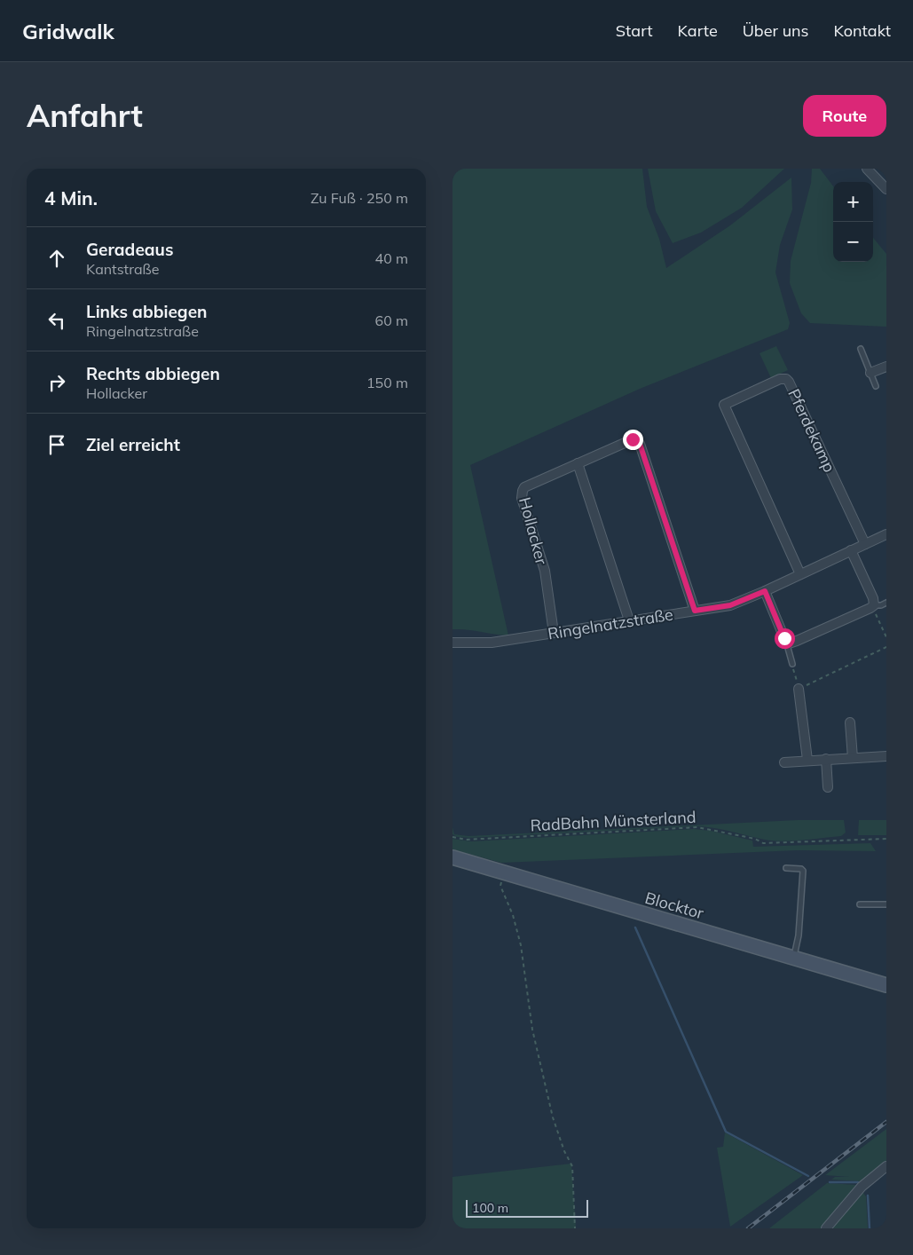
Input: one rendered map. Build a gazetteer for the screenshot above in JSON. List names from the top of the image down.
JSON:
{
  "streets": {
    "main road": ["Blocktor"],
    "street": ["Pferdekamp", "Hollacker", "Ringelnatzstraße"],
    "path": ["RadBahn Münsterland"]
  },
  "crossings": [
    ["Pferdekamp", "Ringelnatzstraße"],
    ["Hollacker", "Ringelnatzstraße"]
  ],
  "scale_bar": "100 m",
  "page": {
    "header": "Gridwalk",
    "nav": [
      "Start",
      "Karte",
      "Über uns",
      "Kontakt"
    ],
    "buttons": "Route",
    "title": "Anfahrt",
    "heading": ["4 Min.", "Zu Fuß · 250 m"],
    "map_buttons": ["+", "−"],
    "list": [
      ["Geradeaus", "Kantstraße", "40 m"],
      ["Links abbiegen", "Ringelnatzstraße", "60 m"],
      ["Rechts abbiegen", "Hollacker", "150 m"],
      "Ziel erreicht"
    ],
    "scale": "100 m"
  }
}
